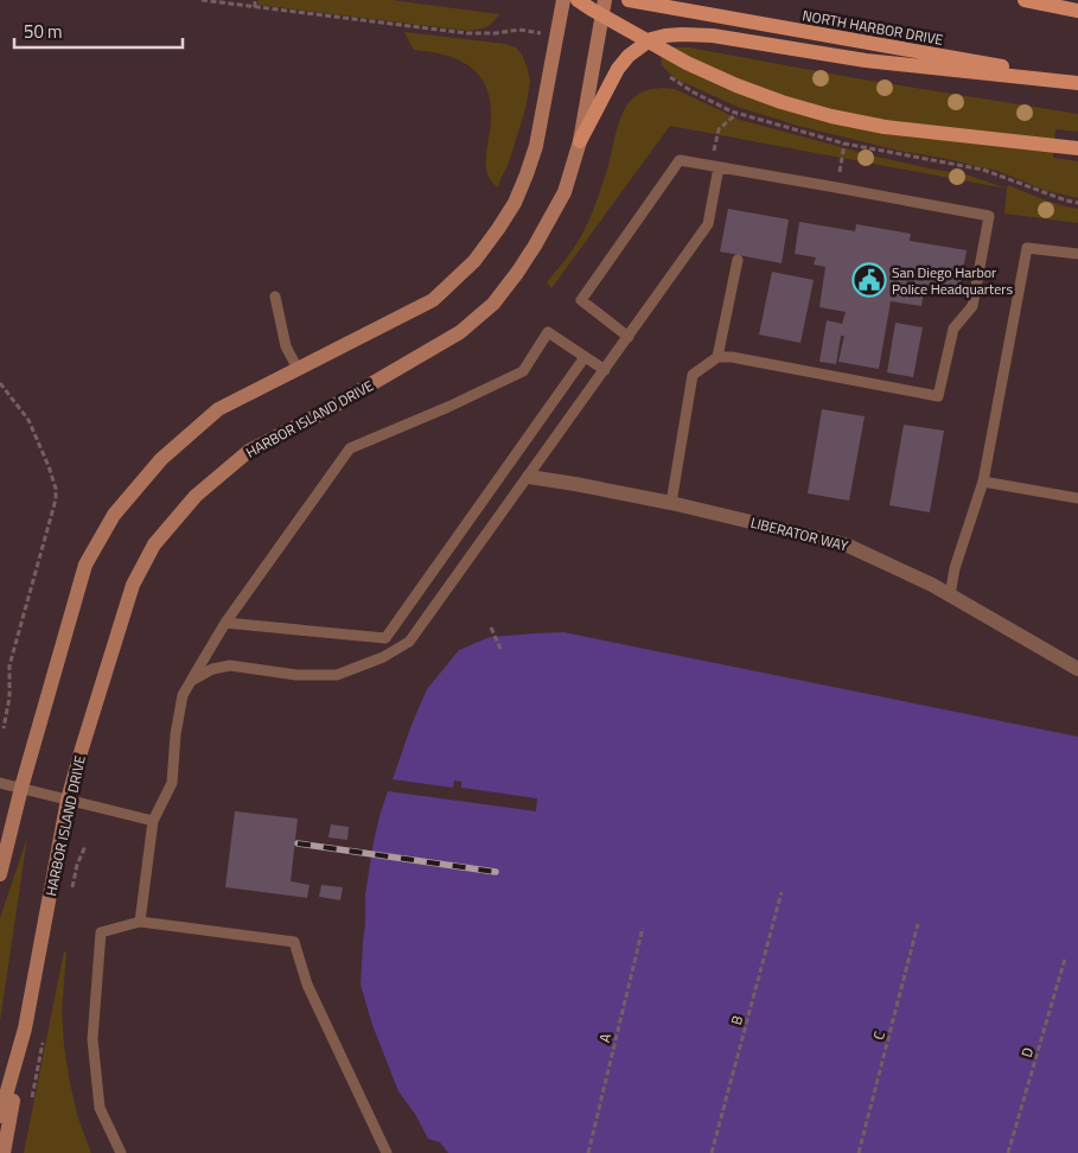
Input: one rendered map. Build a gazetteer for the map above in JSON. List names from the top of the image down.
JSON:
{
  "streets": {
    "main road": ["NORTH HARBOR DRIVE"],
    "street": ["HARBOR ISLAND DRIVE", "LIBERATOR WAY"],
    "path": [
      "B",
      "C",
      "A",
      "D"
    ]
  },
  "places": {
    "public building": ["San Diego Harbor Police Headquarters"]
  },
  "scale_bar": "50 m"
}
